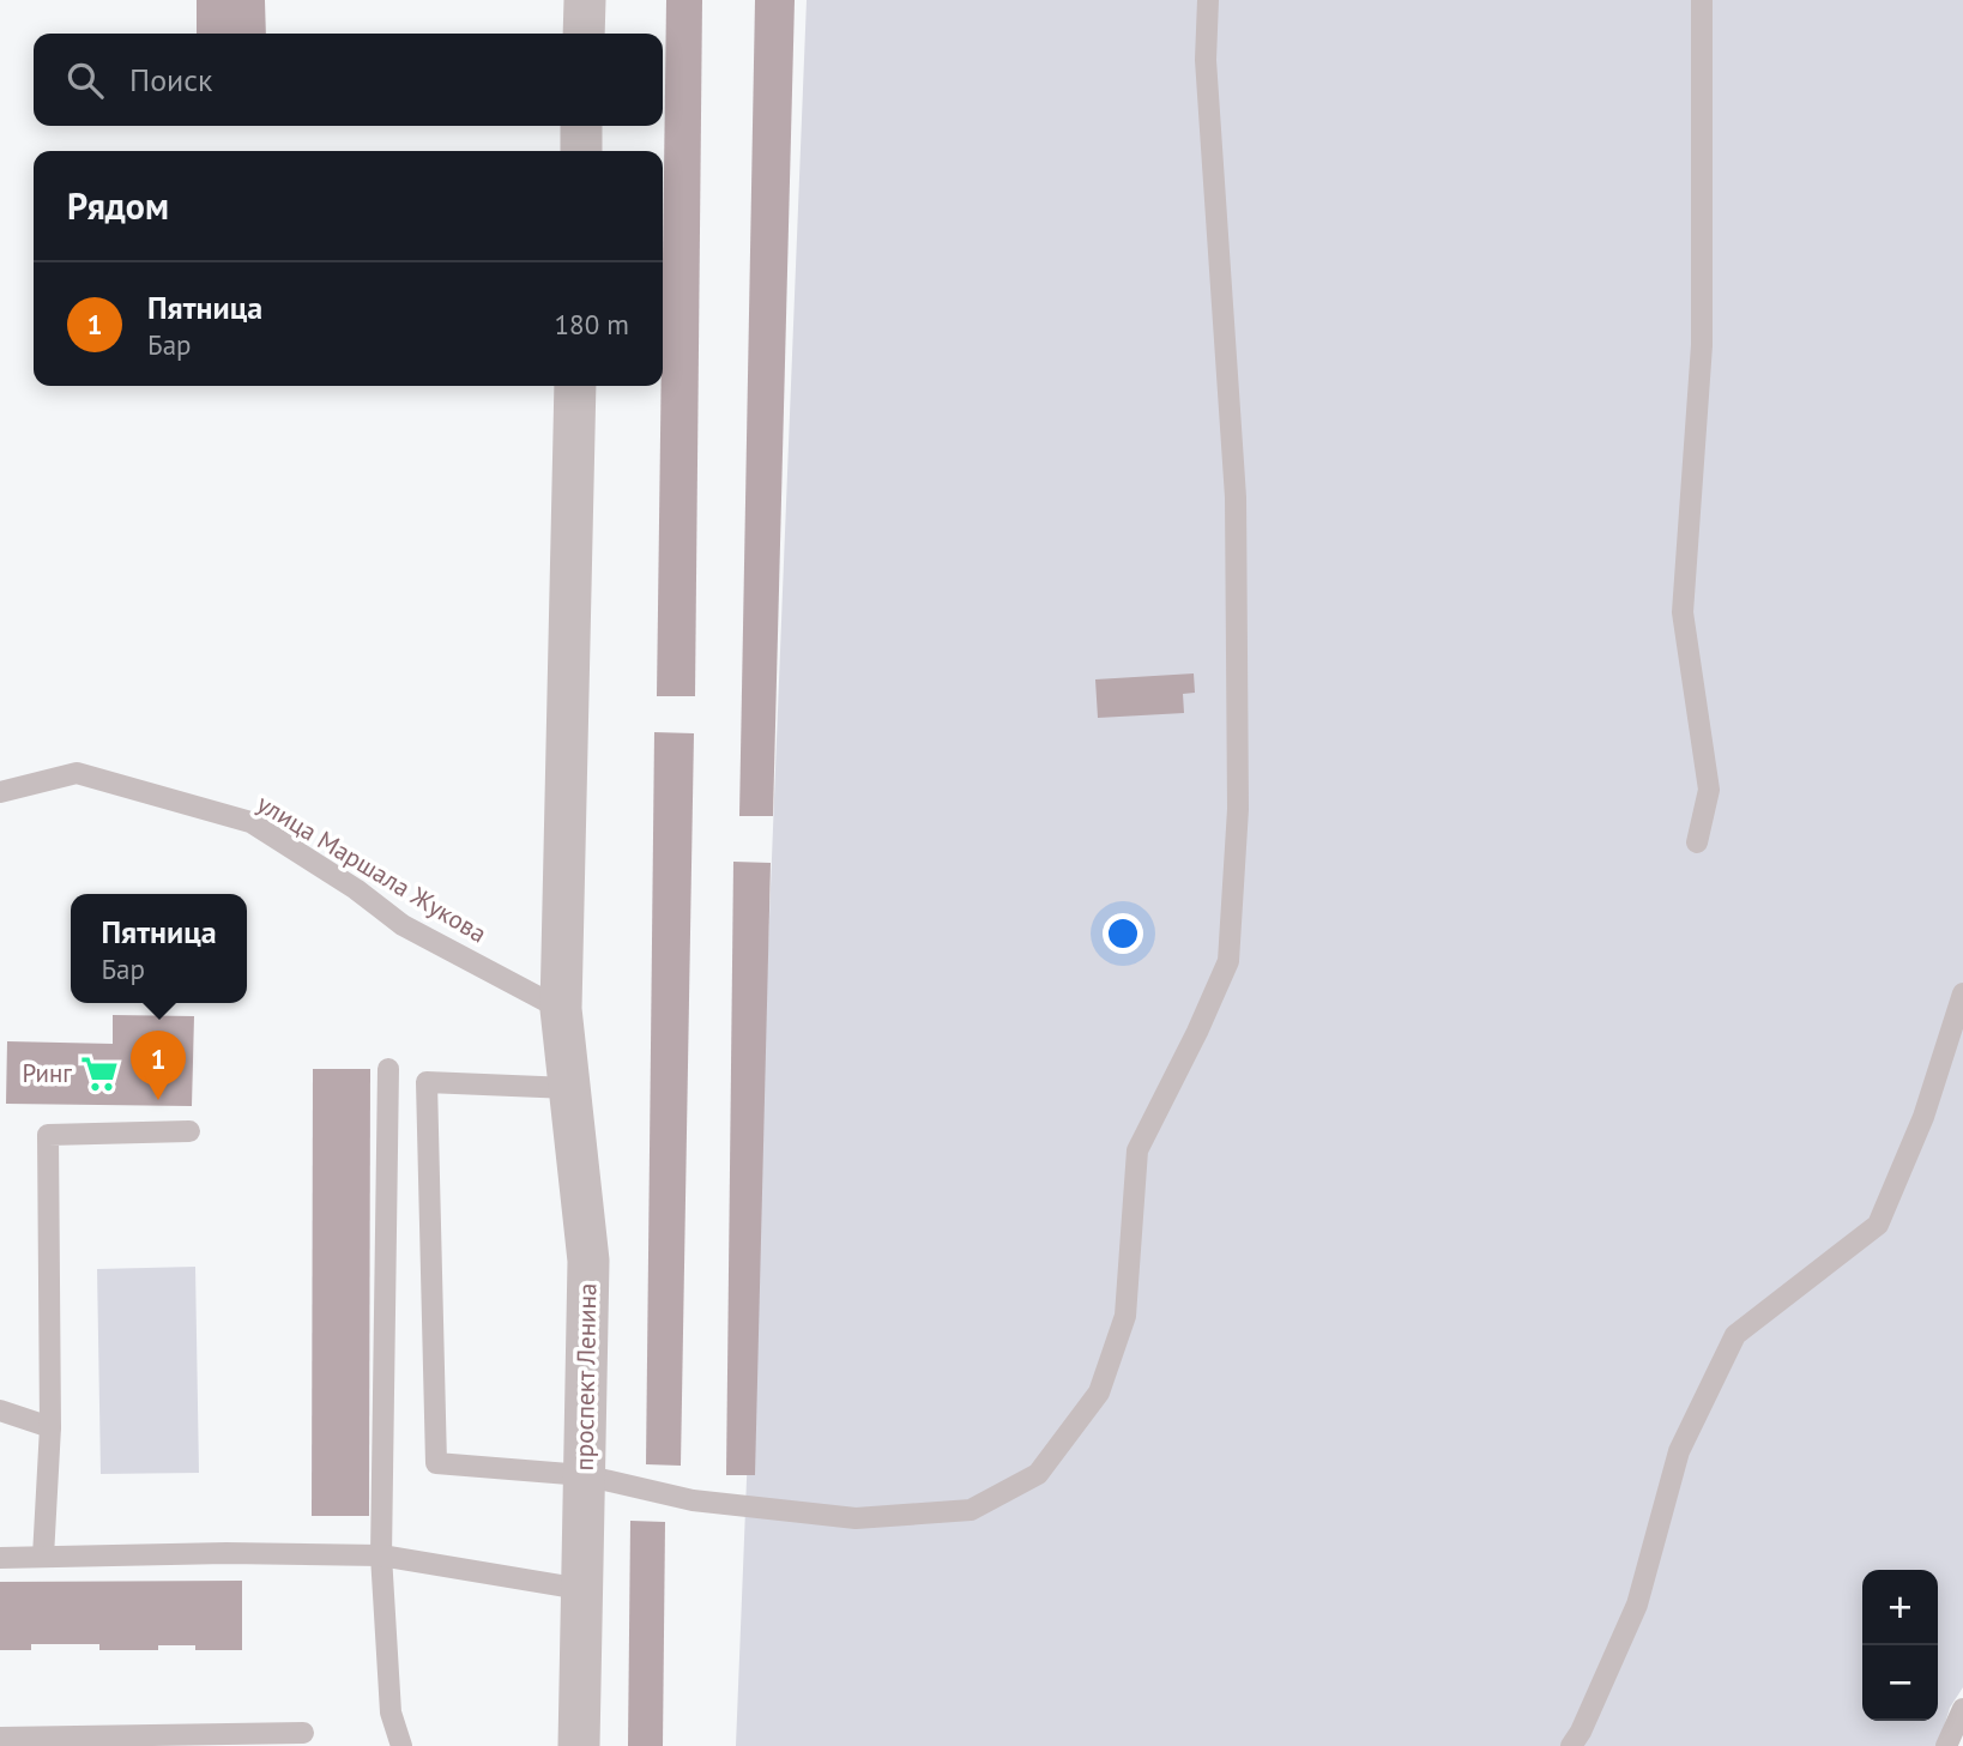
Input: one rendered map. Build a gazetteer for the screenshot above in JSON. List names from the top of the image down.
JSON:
{
  "streets": {
    "street": ["проспект Ленина"],
    "lane": ["улица Маршала Жукова"]
  },
  "crossings": [
    ["улица Маршала Жукова", "проспект Ленина"]
  ],
  "places": {
    "supermarket": ["Ринг"]
  },
  "page": {
    "search": "Поиск",
    "heading": "Рядом",
    "list": [
      {
        "mark": "1",
        "name": "Пятница",
        "note": "Бар",
        "value": "180 m"
      }
    ],
    "popup": ["Пятница", "Бар"],
    "pins": "1",
    "map_buttons": ["+", "−"]
  }
}
